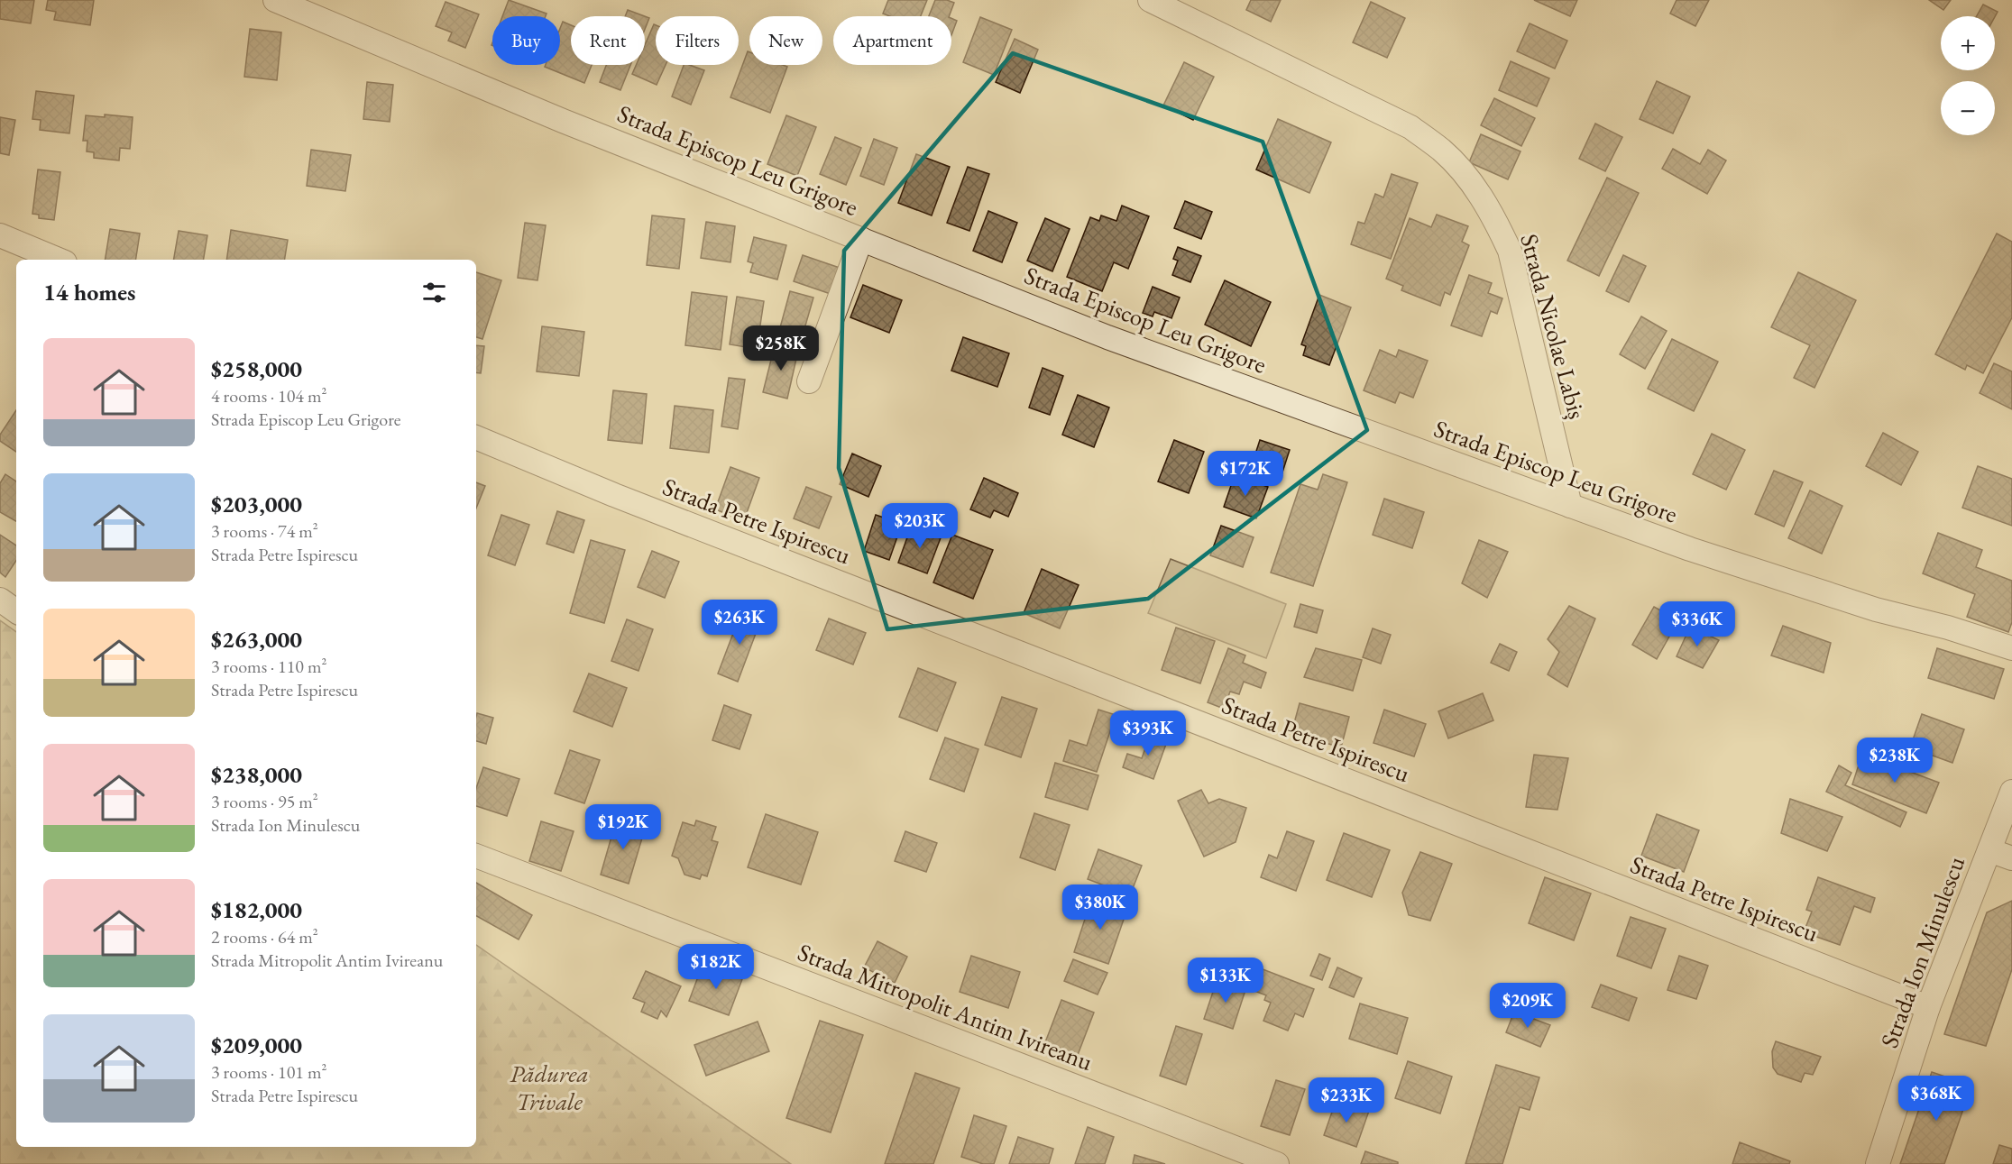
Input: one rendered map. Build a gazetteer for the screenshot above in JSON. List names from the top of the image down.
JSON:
{
  "streets": {
    "street": [
      "Strada Episcop Leu Grigore",
      "Strada Nicolae Labiș",
      "Strada Petre Ispirescu",
      "Strada Ion Minulescu",
      "Strada Mitropolit Antim Ivireanu"
    ]
  },
  "crossings": [
    ["Strada Episcop Leu Grigore", "Strada Nicolae Labiș"],
    ["Strada Petre Ispirescu", "Strada Ion Minulescu"]
  ],
  "parks": ["Pădurea Trivale"],
  "page": {
    "map_buttons": ["+", "−"],
    "chip": [
      "Buy",
      "Rent",
      "Filters",
      "New",
      "Apartment"
    ],
    "heading": "14 homes",
    "list": [
      {
        "name": "$258,000",
        "note": "4 rooms · 104 m² · Strada Episcop Leu Grigore"
      },
      {
        "name": "$203,000",
        "note": "3 rooms · 74 m² · Strada Petre Ispirescu"
      },
      {
        "name": "$263,000",
        "note": "3 rooms · 110 m² · Strada Petre Ispirescu"
      },
      {
        "name": "$238,000",
        "note": "3 rooms · 95 m² · Strada Ion Minulescu"
      },
      {
        "name": "$182,000",
        "note": "2 rooms · 64 m² · Strada Mitropolit Antim Ivireanu"
      },
      {
        "name": "$209,000",
        "note": "3 rooms · 101 m² · Strada Petre Ispirescu"
      }
    ],
    "price": [
      "$258K",
      "$172K",
      "$203K",
      "$263K",
      "$336K",
      "$393K",
      "$238K",
      "$192K",
      "$380K",
      "$182K",
      "$133K",
      "$209K",
      "$368K",
      "$233K"
    ]
  }
}
